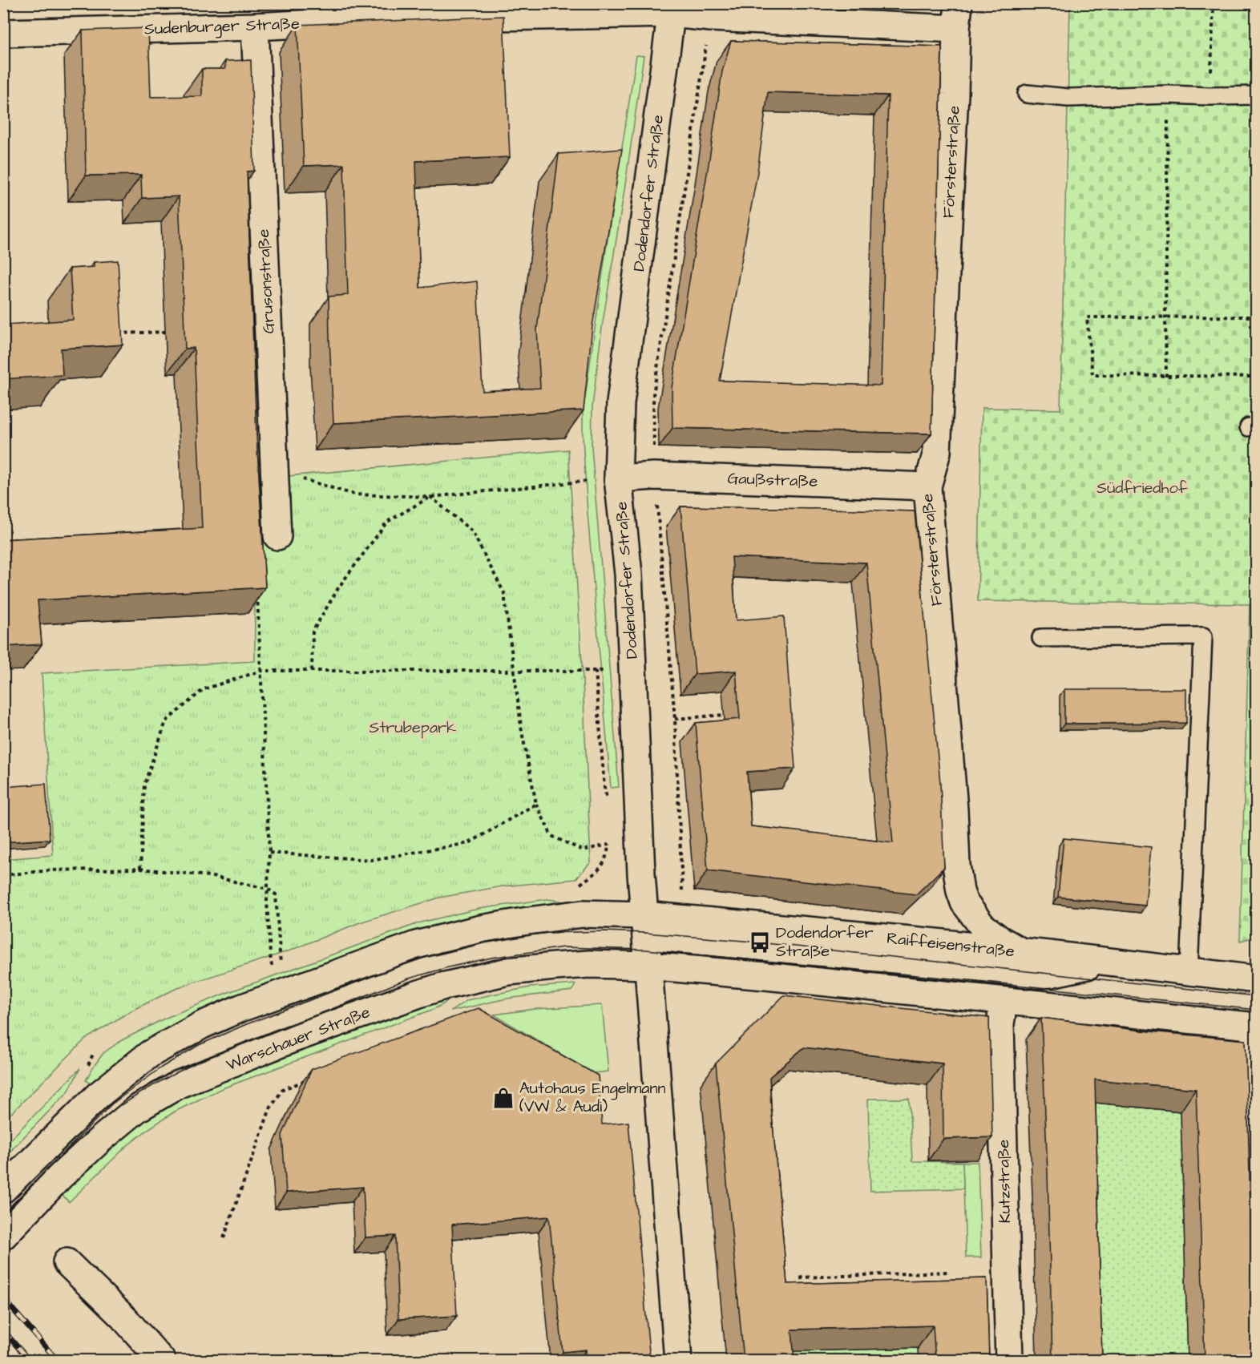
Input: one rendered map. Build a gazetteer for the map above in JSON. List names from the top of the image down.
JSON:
{
  "streets": {
    "street": [
      "Sudenburger Straße",
      "Försterstraße",
      "Dodendorfer Straße",
      "Grusonstraße",
      "Gaußstraße",
      "Raiffeisenstraße",
      "Warschauer Straße",
      "Kutzstraße"
    ]
  },
  "crossings": [
    ["Sudenburger Straße", "Försterstraße"],
    ["Sudenburger Straße", "Dodendorfer Straße"],
    ["Sudenburger Straße", "Grusonstraße"],
    ["Försterstraße", "Gaußstraße"],
    ["Försterstraße", "Raiffeisenstraße"],
    ["Dodendorfer Straße", "Gaußstraße"],
    ["Dodendorfer Straße", "Raiffeisenstraße"],
    ["Dodendorfer Straße", "Warschauer Straße"]
  ],
  "parks": ["Südfriedhof", "Strubepark"],
  "places": {
    "bus stop": ["Dodendorfer Straße"],
    "shop": ["Autohaus Engelmann (VW & Audi)"]
  }
}
